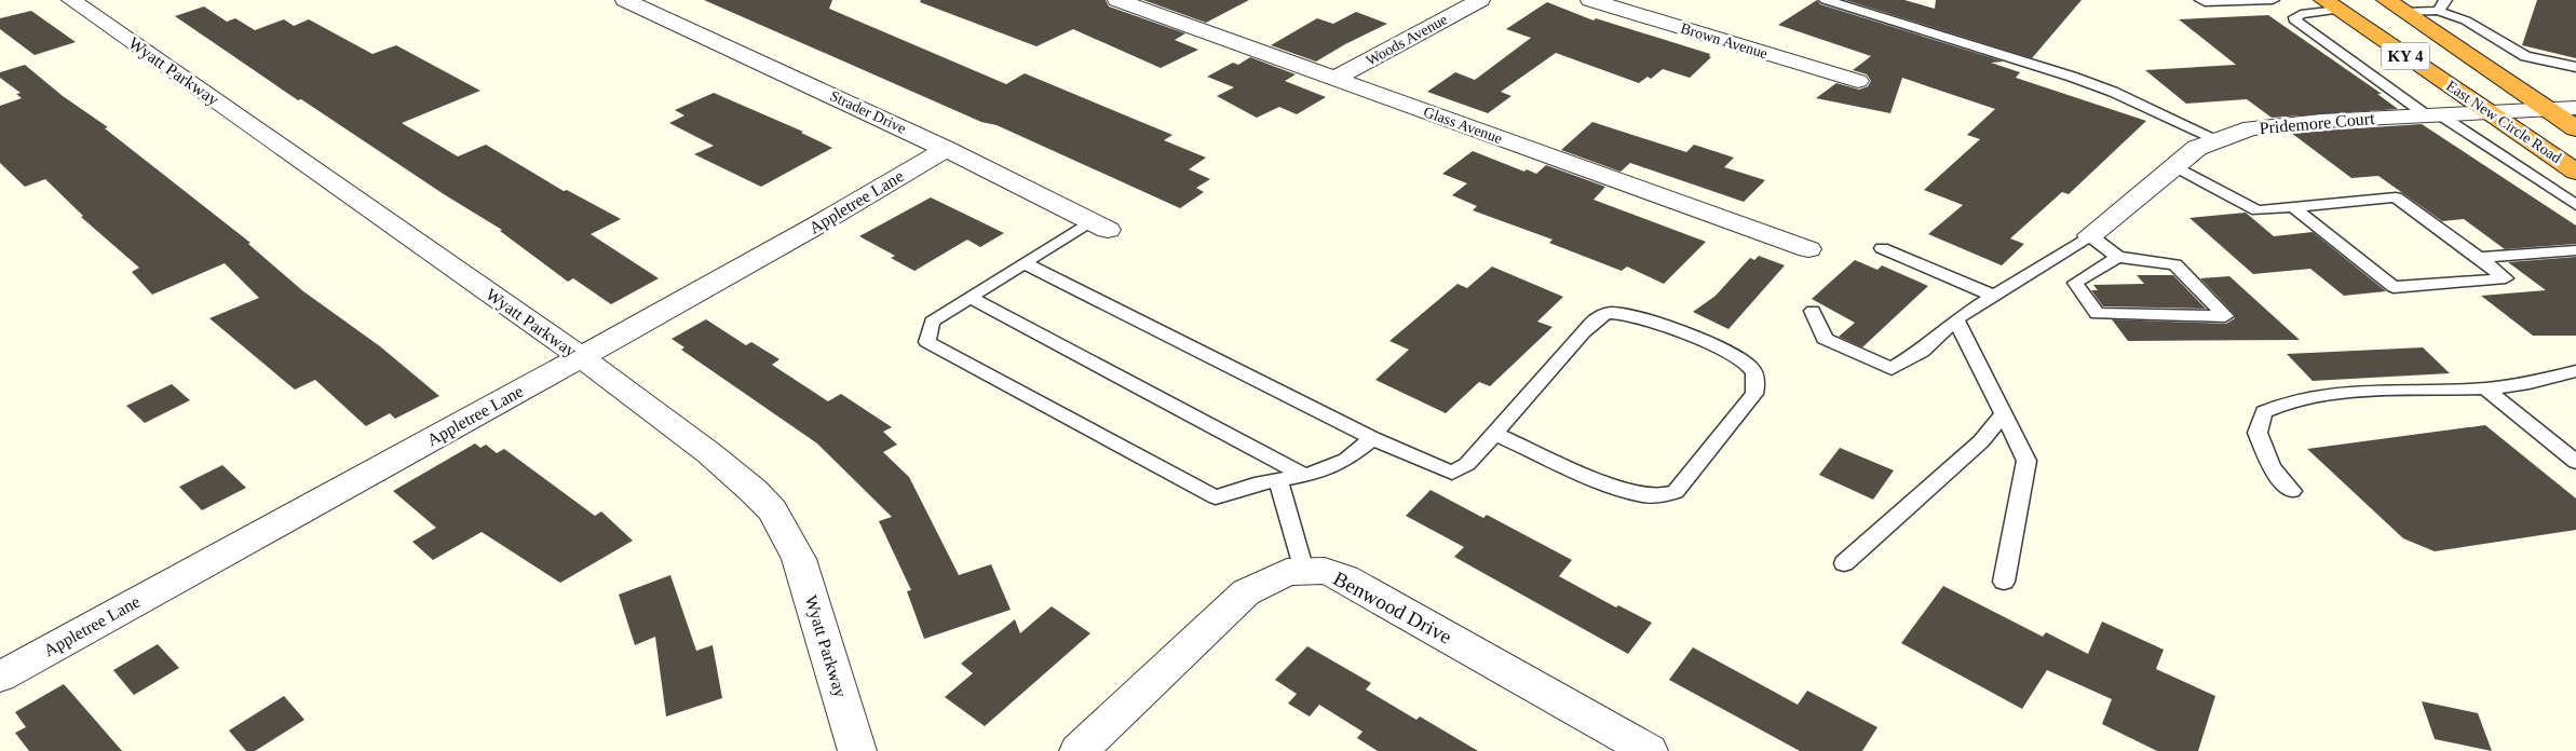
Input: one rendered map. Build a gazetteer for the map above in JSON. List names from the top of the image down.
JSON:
{
  "streets": {
    "highway": ["KY 4", "East New Circle Road"],
    "street": [
      "Woods Avenue",
      "Brown Avenue",
      "Wyatt Parkway",
      "Strader Drive",
      "Pridemore Court",
      "Glass Avenue",
      "Appletree Lane",
      "Benwood Drive"
    ]
  },
  "crossings": [
    ["Woods Avenue", "Glass Avenue"],
    ["Wyatt Parkway", "Appletree Lane"],
    ["Strader Drive", "Appletree Lane"],
    ["East New Circle Road", "Pridemore Court"]
  ]
}
